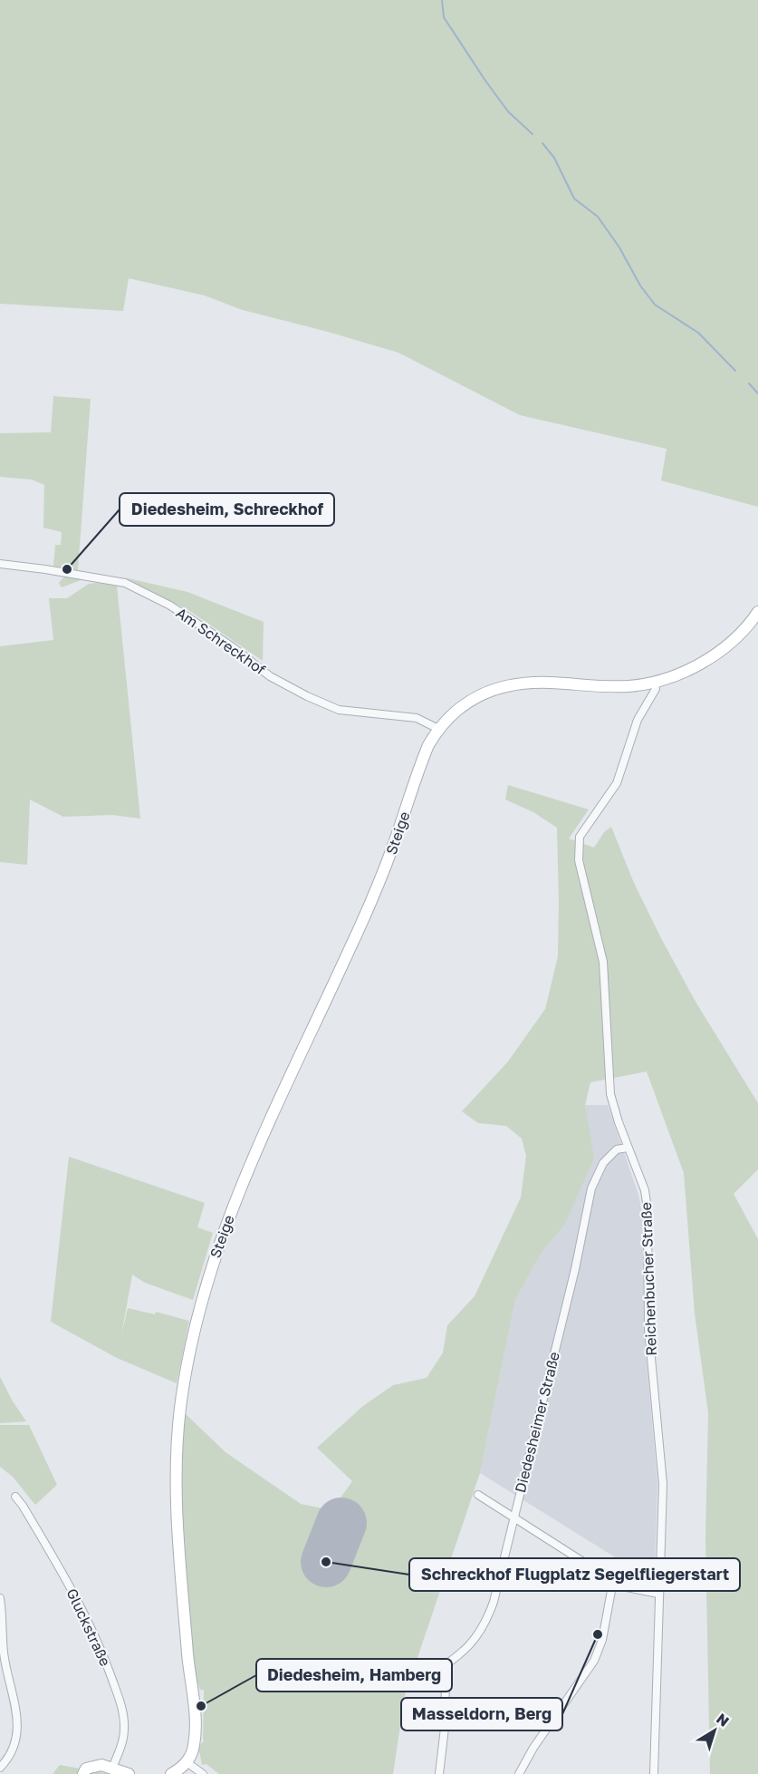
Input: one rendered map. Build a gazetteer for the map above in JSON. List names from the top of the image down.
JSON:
{
  "streets": {
    "street": [
      "Am Schreckhof",
      "Steige",
      "Reichenbucher Straße",
      "Diedesheimer Straße",
      "Gluckstraße"
    ]
  },
  "crossings": [
    ["Am Schreckhof", "Steige"],
    ["Steige", "Reichenbucher Straße"],
    ["Reichenbucher Straße", "Diedesheimer Straße"]
  ],
  "places": [
    "Diedesheim, Schreckhof",
    "Schreckhof Flugplatz Segelfliegerstart",
    "Masseldorn, Berg",
    "Diedesheim, Hamberg"
  ],
  "north": "top right"
}
